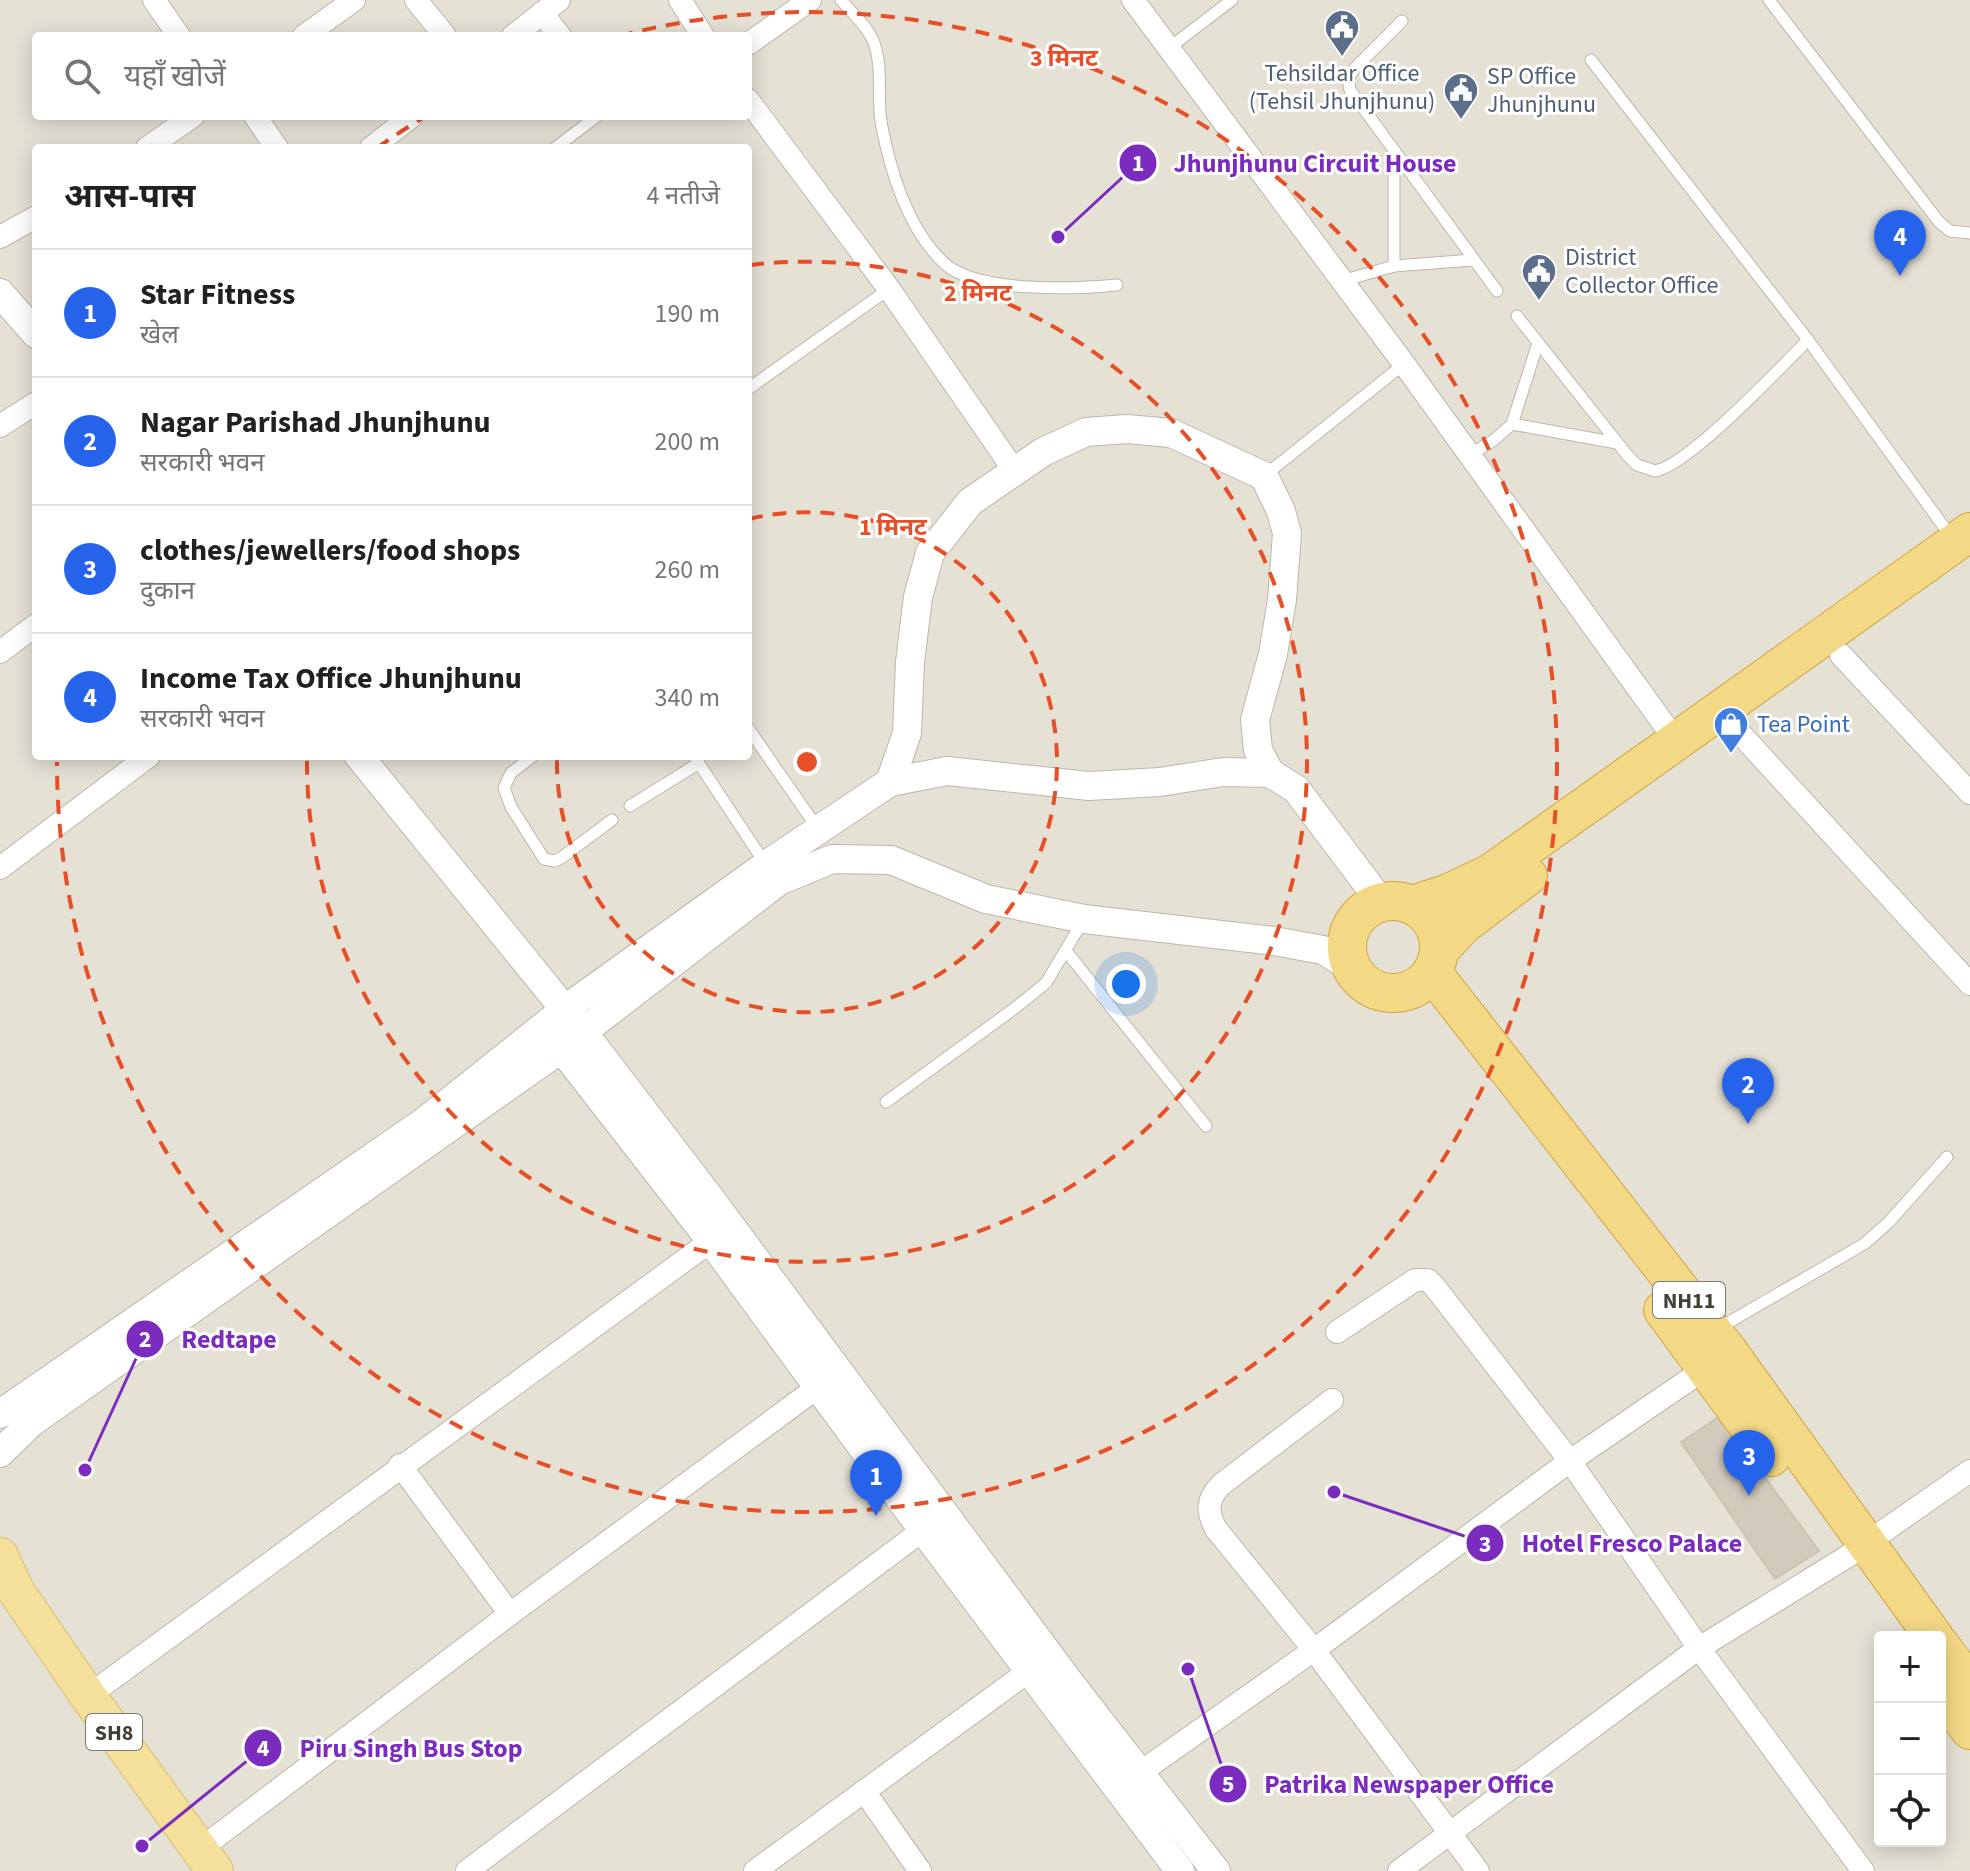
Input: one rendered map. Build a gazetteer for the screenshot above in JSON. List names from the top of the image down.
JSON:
{
  "streets": {
    "highway": ["NH11"],
    "main road": ["SH8"]
  },
  "places": {
    "public building": ["Tehsildar Office (Tehsil Jhunjhunu)", "SP Office Jhunjhunu", "District Collector Office"],
    "other": [
      "Jhunjhunu Circuit House",
      "Redtape",
      "Hotel Fresco Palace",
      "Patrika Newspaper Office",
      "Piru Singh Bus Stop"
    ],
    "shop": ["Tea Point"]
  },
  "page": {
    "search": "यहाँ खोजें",
    "heading": ["आस-पास", "4 नतीजे"],
    "pins": [
      "4",
      "2",
      "3",
      "1"
    ],
    "list": [
      {
        "mark": "1",
        "name": "Star Fitness",
        "note": "खेल",
        "value": "190 m"
      },
      {
        "mark": "2",
        "name": "Nagar Parishad Jhunjhunu",
        "note": "सरकारी भवन",
        "value": "200 m"
      },
      {
        "mark": "3",
        "name": "clothes/jewellers/food shops",
        "note": "दुकान",
        "value": "260 m"
      },
      {
        "mark": "4",
        "name": "Income Tax Office Jhunjhunu",
        "note": "सरकारी भवन",
        "value": "340 m"
      }
    ],
    "map_buttons": ["+", "−"]
  },
  "rings": ["3 मिनट", "2 मिनट", "1 मिनट"]
}
